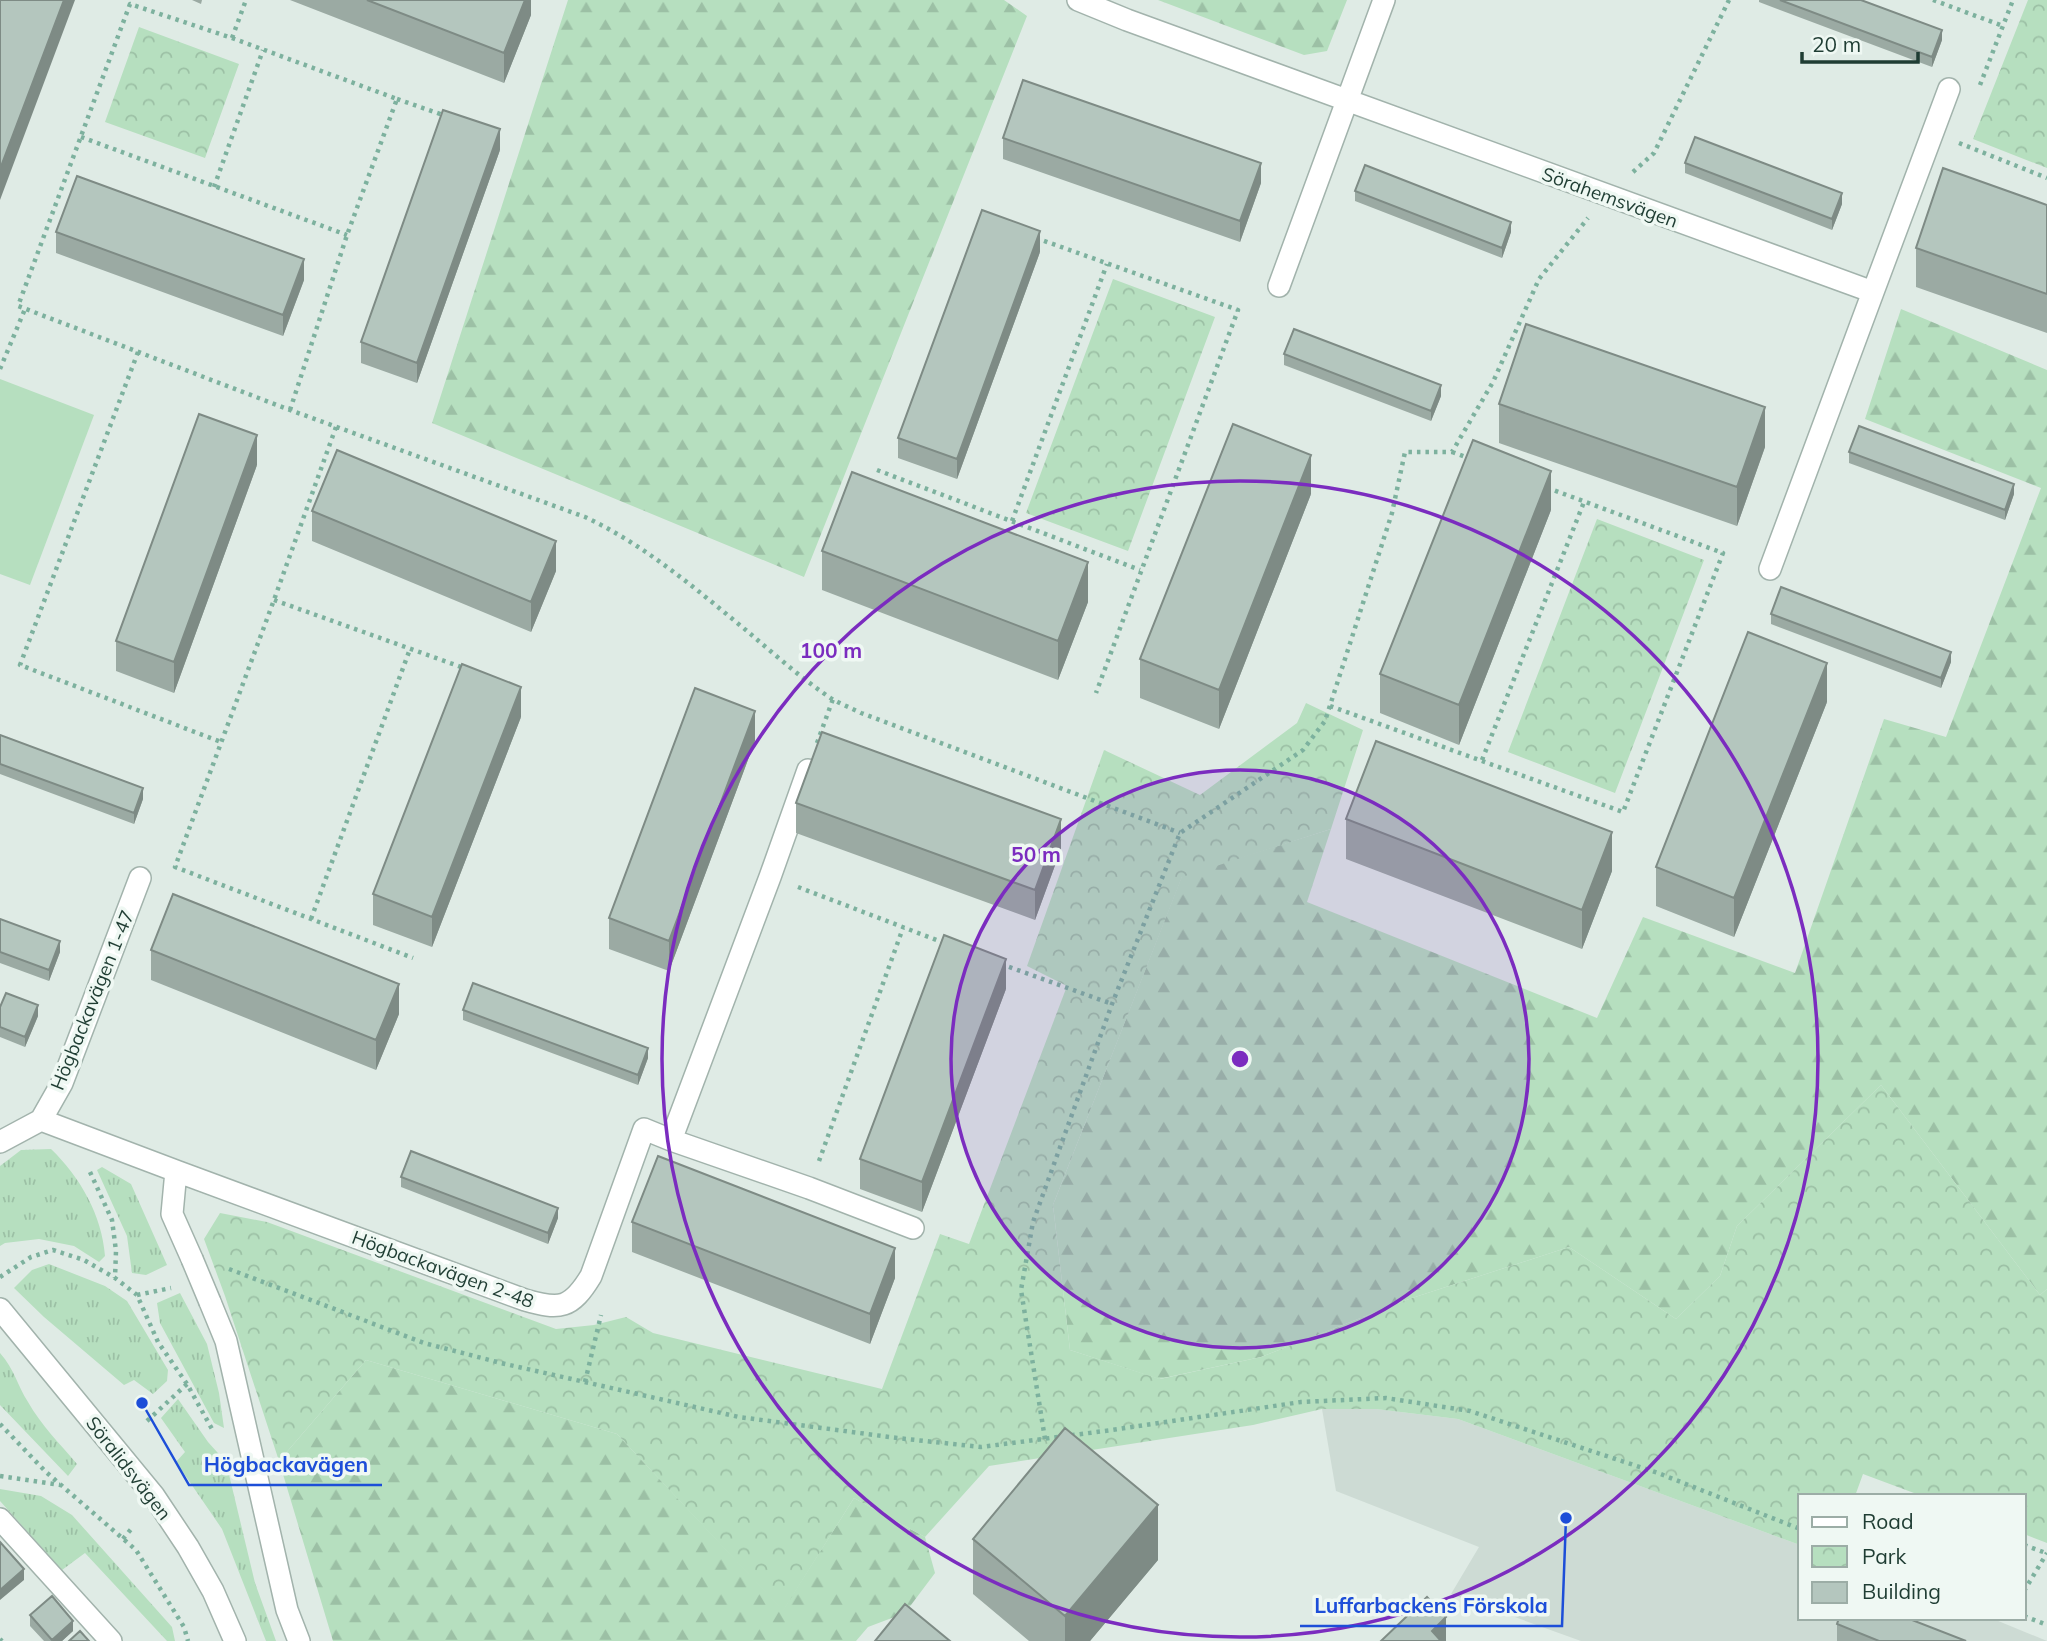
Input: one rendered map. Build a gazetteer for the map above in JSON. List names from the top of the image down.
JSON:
{
  "streets": {
    "street": [
      "Sörahemsvägen",
      "Högbackavägen 1-47",
      "Högbackavägen 2-48",
      "Söralidsvägen"
    ]
  },
  "crossings": [
    ["Högbackavägen 1-47", "Högbackavägen 2-48"]
  ],
  "places": ["Högbackavägen", "Luffarbackens Förskola"],
  "legend": ["Road", "Park", "Building"],
  "scale_bar": "20 m",
  "rings": ["100 m", "50 m"]
}
